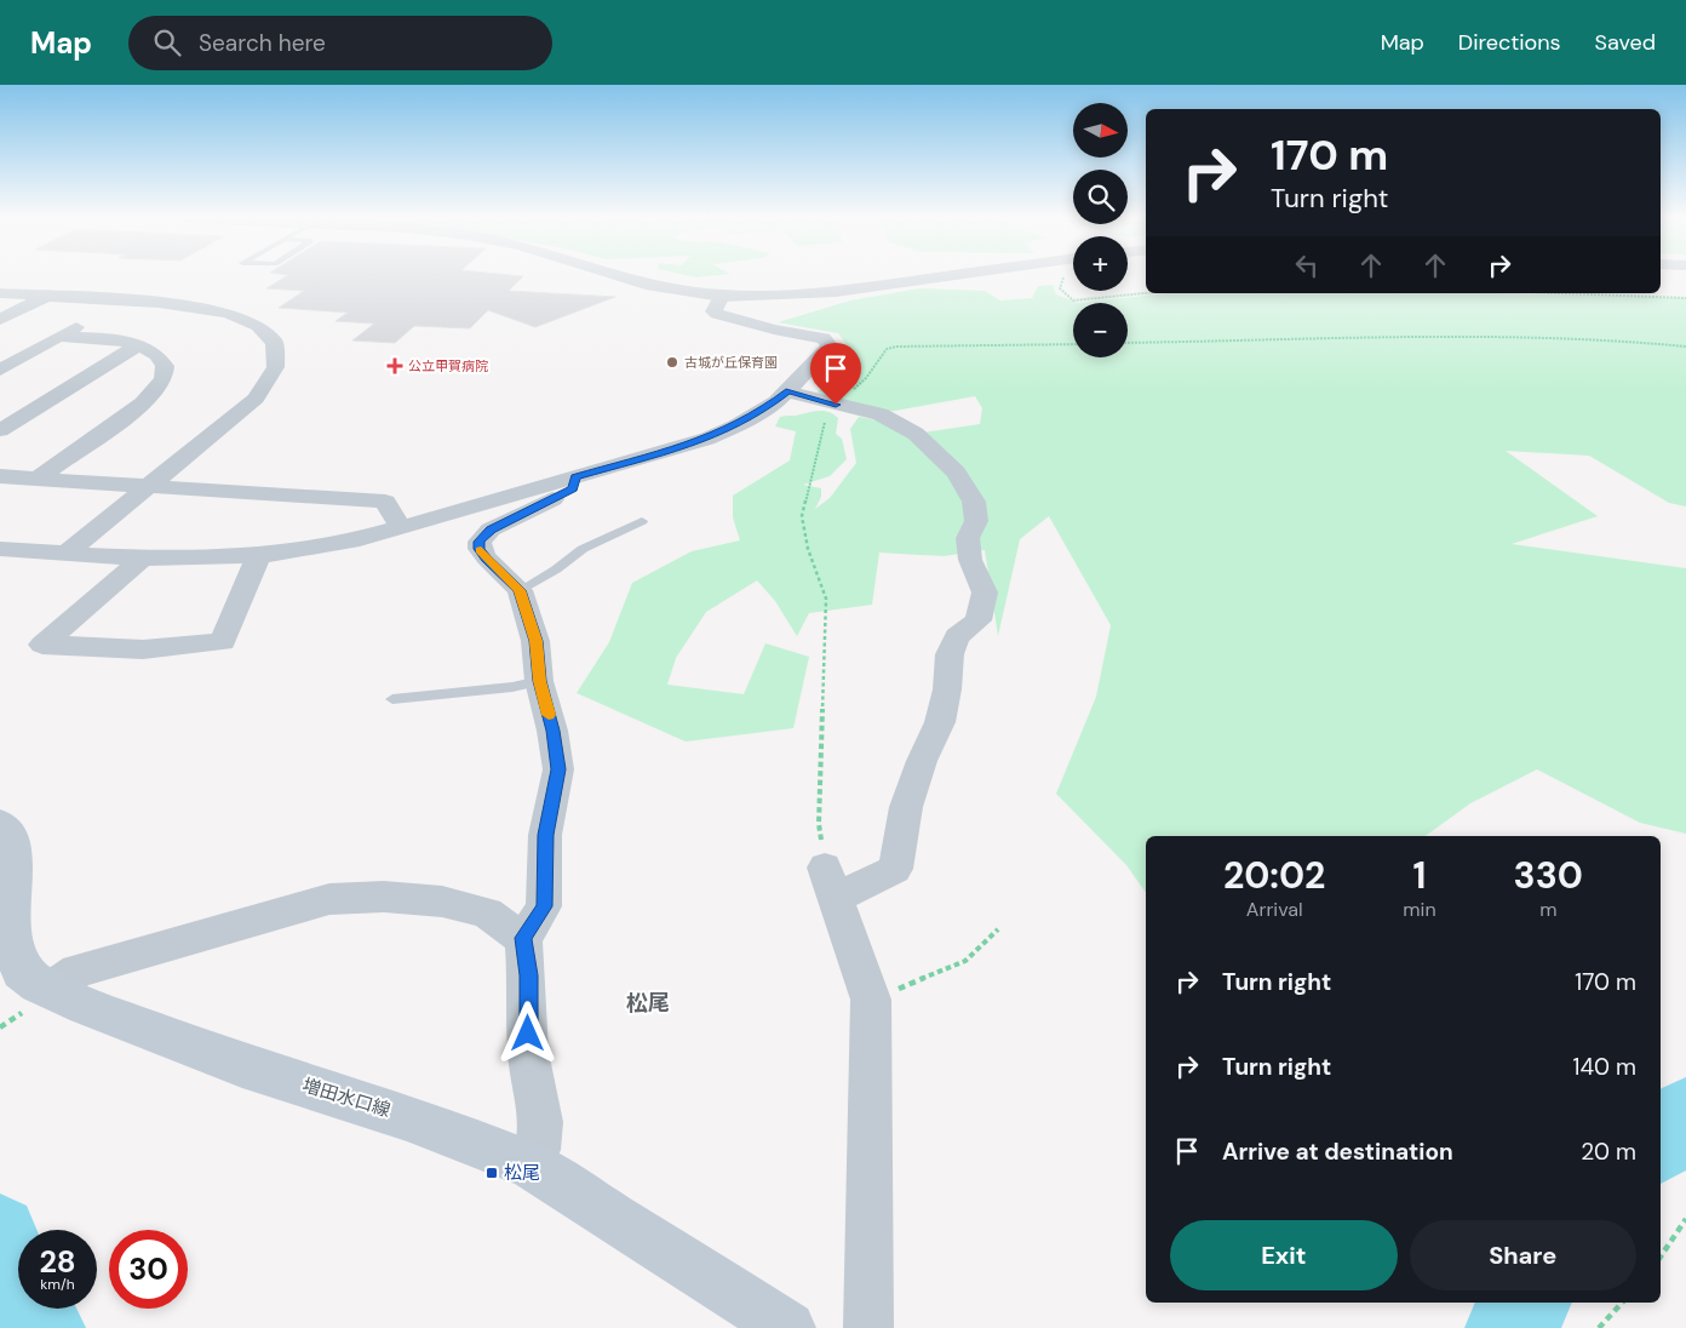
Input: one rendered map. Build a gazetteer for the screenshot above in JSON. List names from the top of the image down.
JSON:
{
  "streets": {
    "main road": ["増田水口線"]
  },
  "districts": ["松尾"],
  "places": {
    "other": ["古城が丘保育園"],
    "health": ["公立甲賀病院"],
    "transit": ["松尾"]
  },
  "north": "right",
  "page": {
    "header": "Map",
    "search": "Search here",
    "nav": ["Map", "Directions", "Saved"],
    "map_buttons": ["+", "−"],
    "turn": ["170 m", "Turn right"],
    "eta": [
      "20:02",
      "Arrival",
      "1",
      "min",
      "330",
      "m"
    ],
    "list": [
      {
        "name": "Turn right",
        "value": "170 m"
      },
      {
        "name": "Turn right",
        "value": "140 m"
      },
      {
        "name": "Arrive at destination",
        "value": "20 m"
      }
    ],
    "buttons": ["Exit", "Share"],
    "speed": "28 km/h",
    "limit": "30"
  }
}
